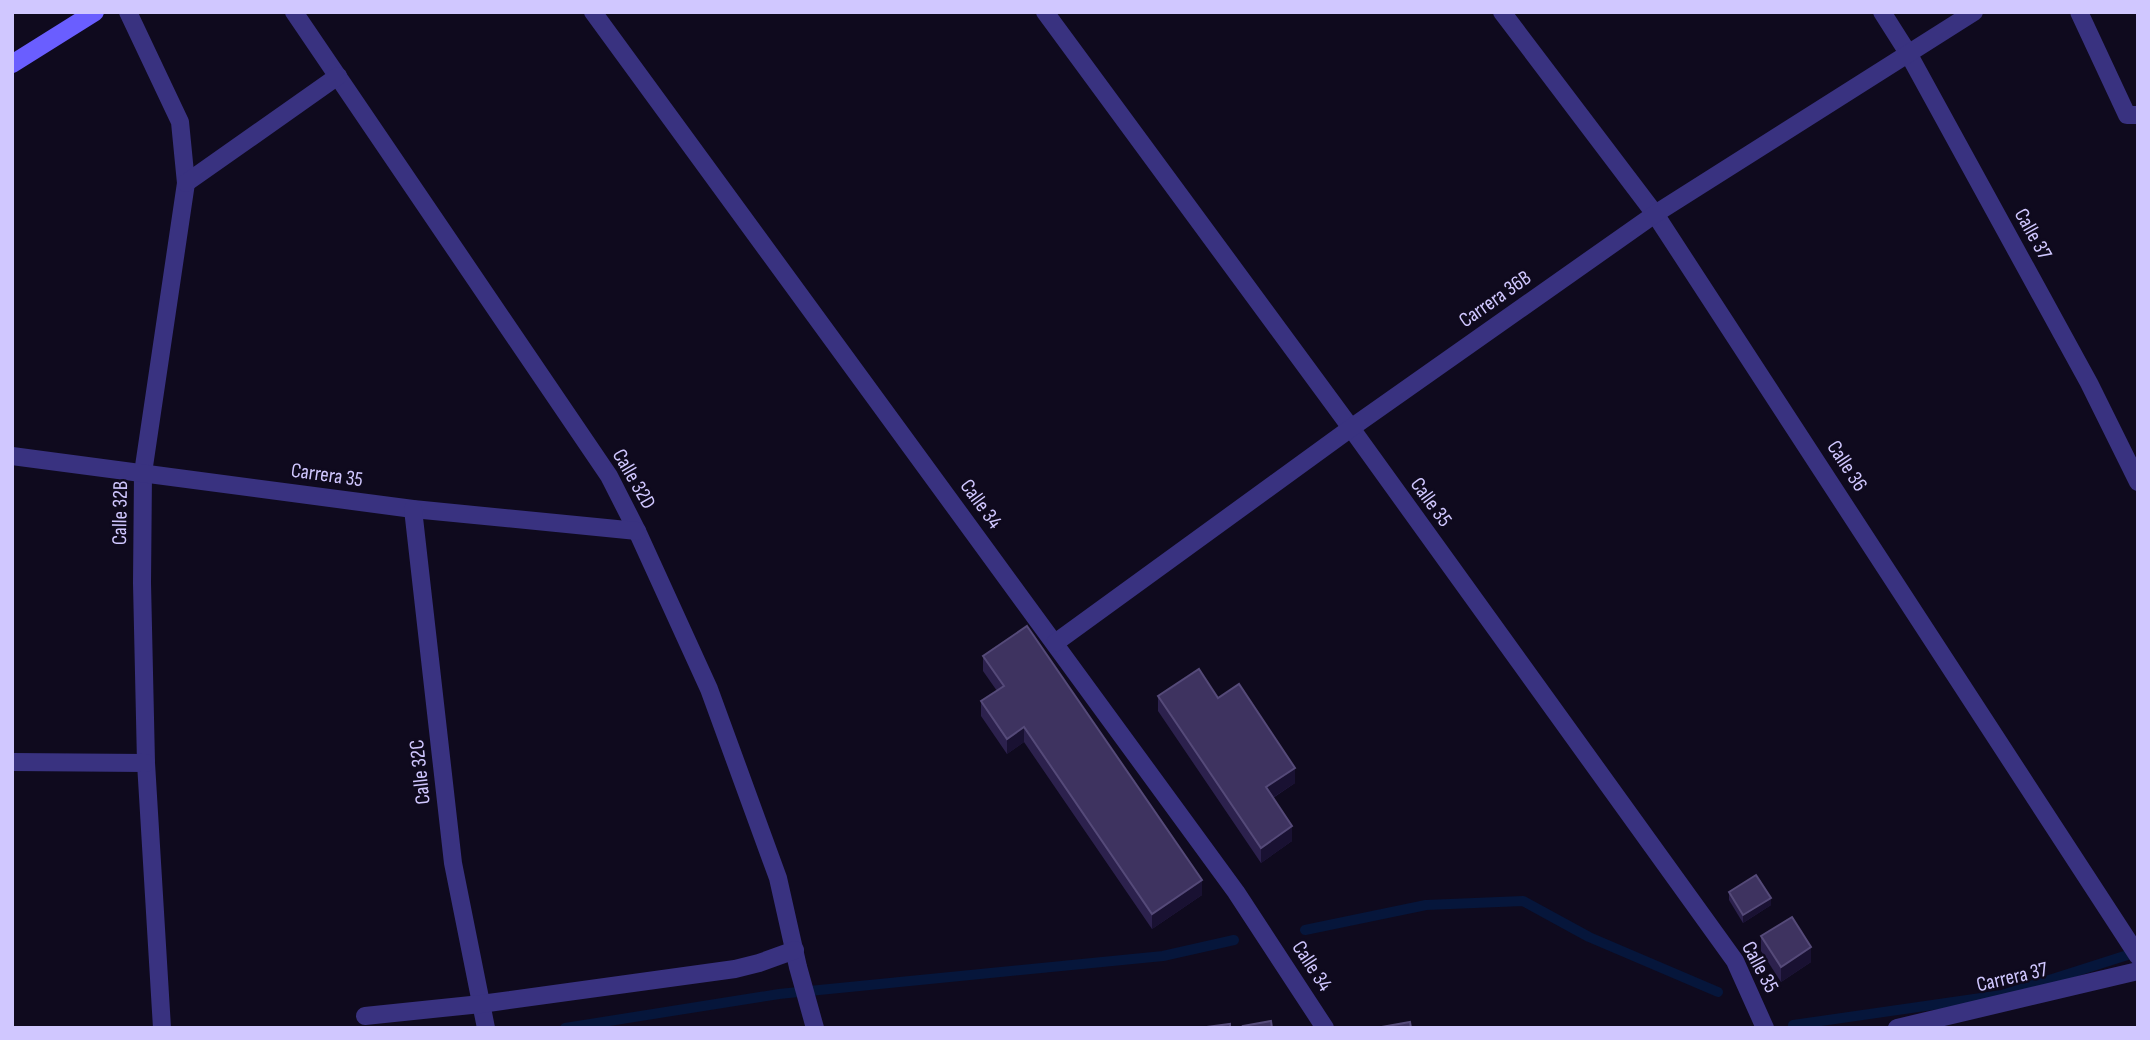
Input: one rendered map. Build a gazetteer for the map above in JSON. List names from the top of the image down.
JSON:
{
  "streets": {
    "street": [
      "Calle 37",
      "Carrera 36B",
      "Calle 36",
      "Carrera 35",
      "Calle 32D",
      "Calle 35",
      "Calle 34",
      "Calle 32B",
      "Calle 32C",
      "Carrera 37"
    ]
  },
  "crossings": [
    ["Calle 37", "Carrera 36B"],
    ["Carrera 36B", "Calle 36"],
    ["Carrera 36B", "Calle 35"],
    ["Carrera 36B", "Calle 34"],
    ["Carrera 35", "Calle 32D"],
    ["Carrera 35", "Calle 32B"],
    ["Carrera 35", "Calle 32C"]
  ]
}
